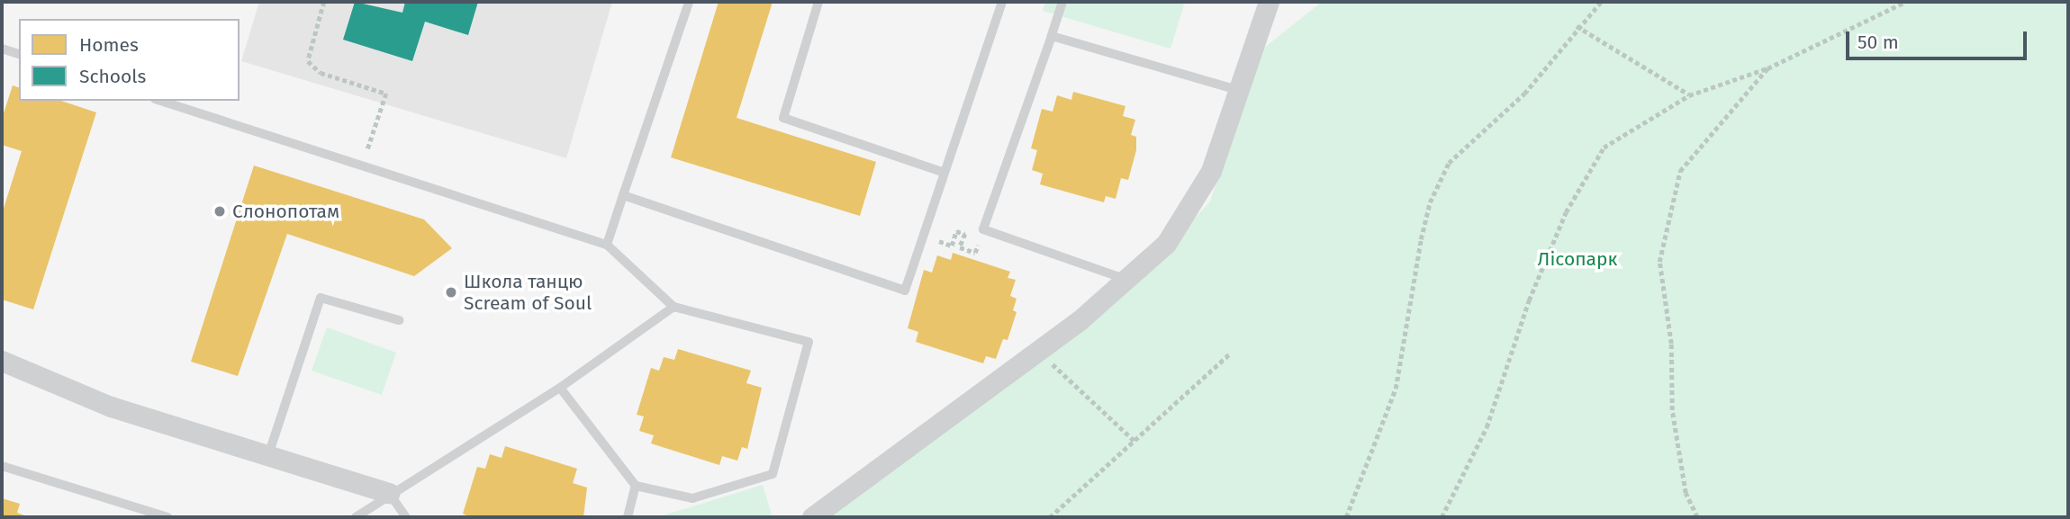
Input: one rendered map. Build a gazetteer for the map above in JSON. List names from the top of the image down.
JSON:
{
  "parks": ["Лісопарк"],
  "places": ["Слонопотам", "Школа танцю Scream of Soul"],
  "legend": ["Homes", "Schools"],
  "scale_bar": "50 m"
}
